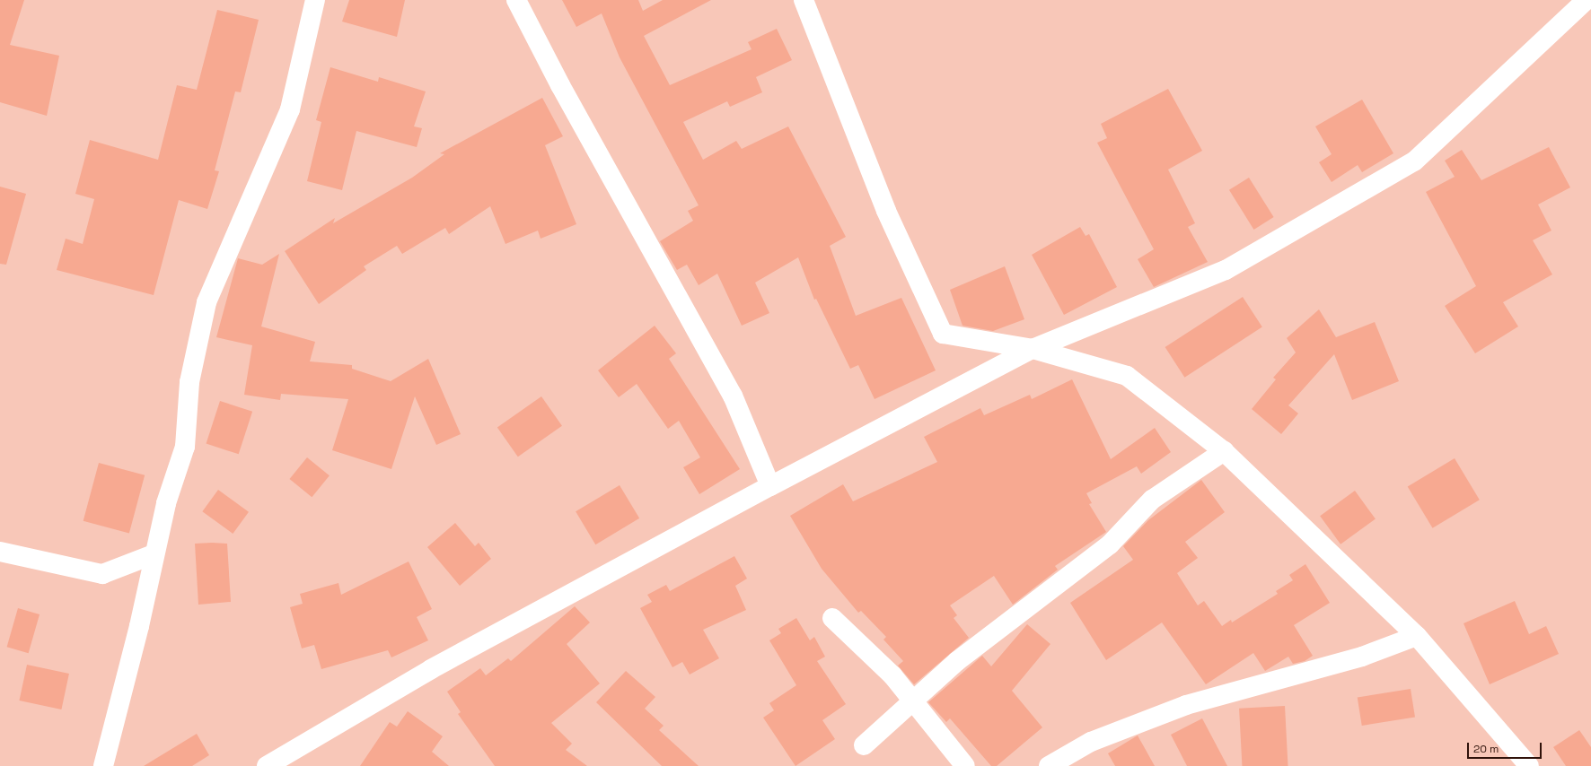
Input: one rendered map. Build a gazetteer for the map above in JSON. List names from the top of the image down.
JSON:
{
  "scale_bar": "20 m"
}
